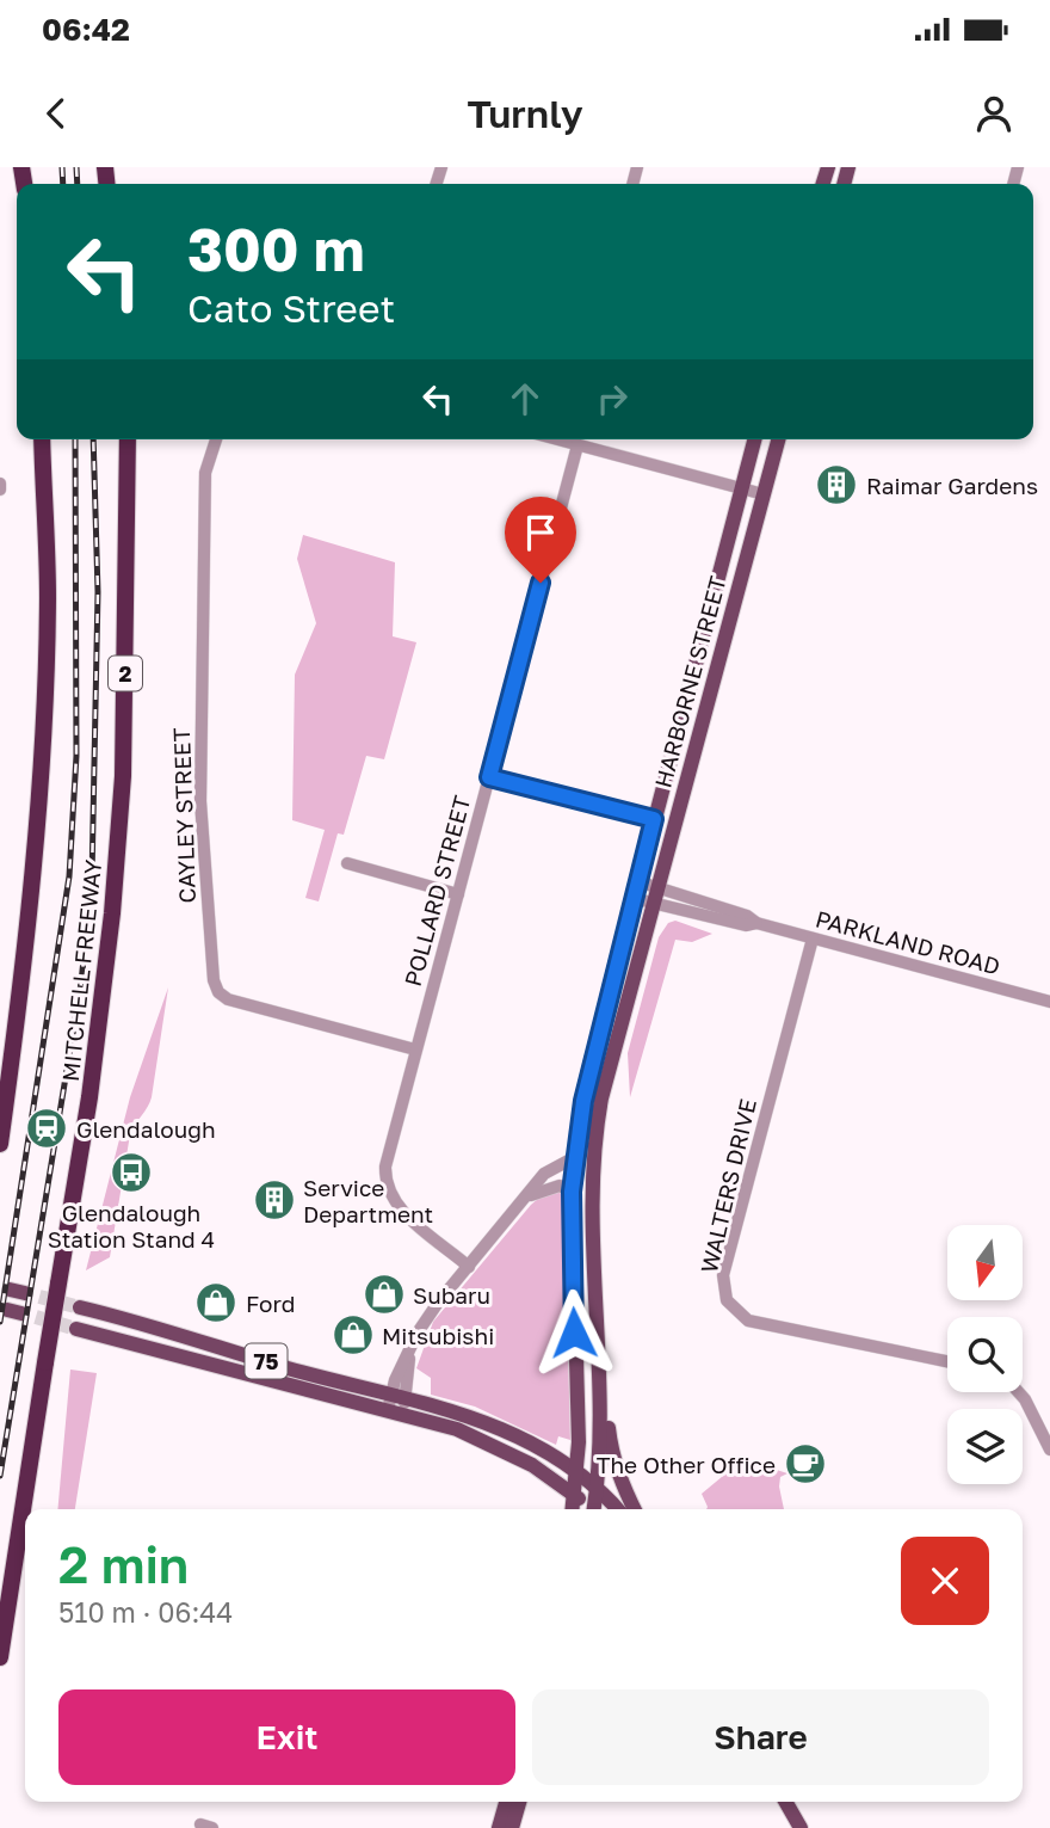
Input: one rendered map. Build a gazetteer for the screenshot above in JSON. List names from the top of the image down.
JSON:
{
  "streets": {
    "highway": ["2", "MITCHELL FREEWAY"],
    "main road": ["HARBORNE STREET", "75"],
    "street": [
      "CAYLEY STREET",
      "POLLARD STREET",
      "PARKLAND ROAD",
      "WALTERS DRIVE"
    ]
  },
  "crossings": [
    ["HARBORNE STREET", "PARKLAND ROAD"],
    ["HARBORNE STREET", "75"],
    ["CAYLEY STREET", "POLLARD STREET"],
    ["PARKLAND ROAD", "WALTERS DRIVE"]
  ],
  "places": {
    "building": ["Raimar Gardens", "Service Department"],
    "station": ["Glendalough"],
    "bus stop": ["Glendalough Station Stand 4"],
    "shop": ["Subaru", "Ford", "Mitsubishi"],
    "cafe": ["The Other Office"]
  },
  "north": "bottom",
  "page": {
    "status": "06:42",
    "header": "Turnly",
    "turn": ["300 m", "Cato Street"],
    "heading": ["2 min", "510 m · 06:44"],
    "buttons": ["Exit", "Share"]
  }
}
